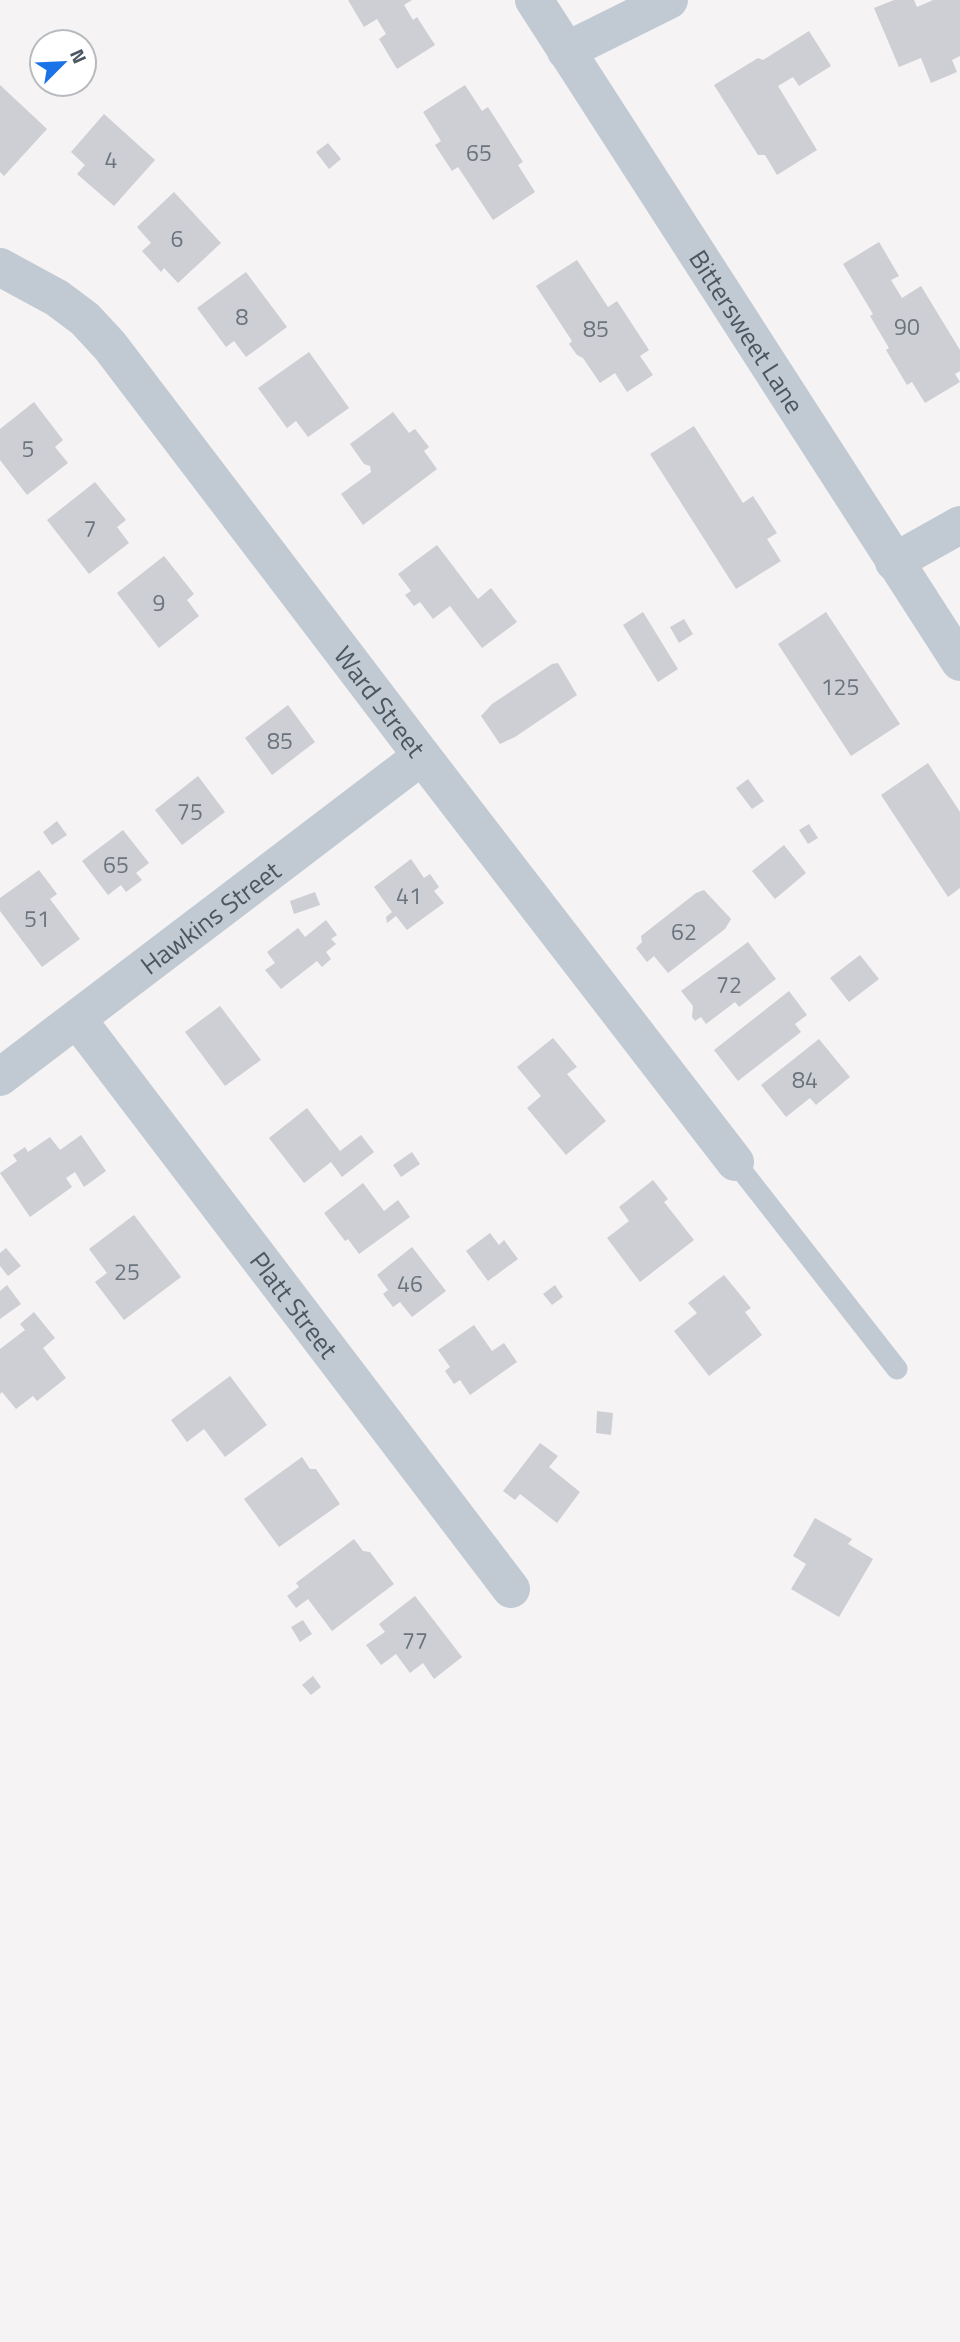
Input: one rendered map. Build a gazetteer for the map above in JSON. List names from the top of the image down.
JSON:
{
  "streets": {
    "street": [
      "Bittersweet Lane",
      "Ward Street",
      "Hawkins Street",
      "Platt Street"
    ]
  },
  "crossings": [
    ["Ward Street", "Hawkins Street"],
    ["Hawkins Street", "Platt Street"]
  ],
  "house_numbers": [
    "65",
    "4",
    "6",
    "8",
    "90",
    "85",
    "5",
    "7",
    "9",
    "125",
    "85",
    "75",
    "65",
    "41",
    "51",
    "62",
    "72",
    "84",
    "25",
    "46",
    "77"
  ],
  "north": "top right"
}
